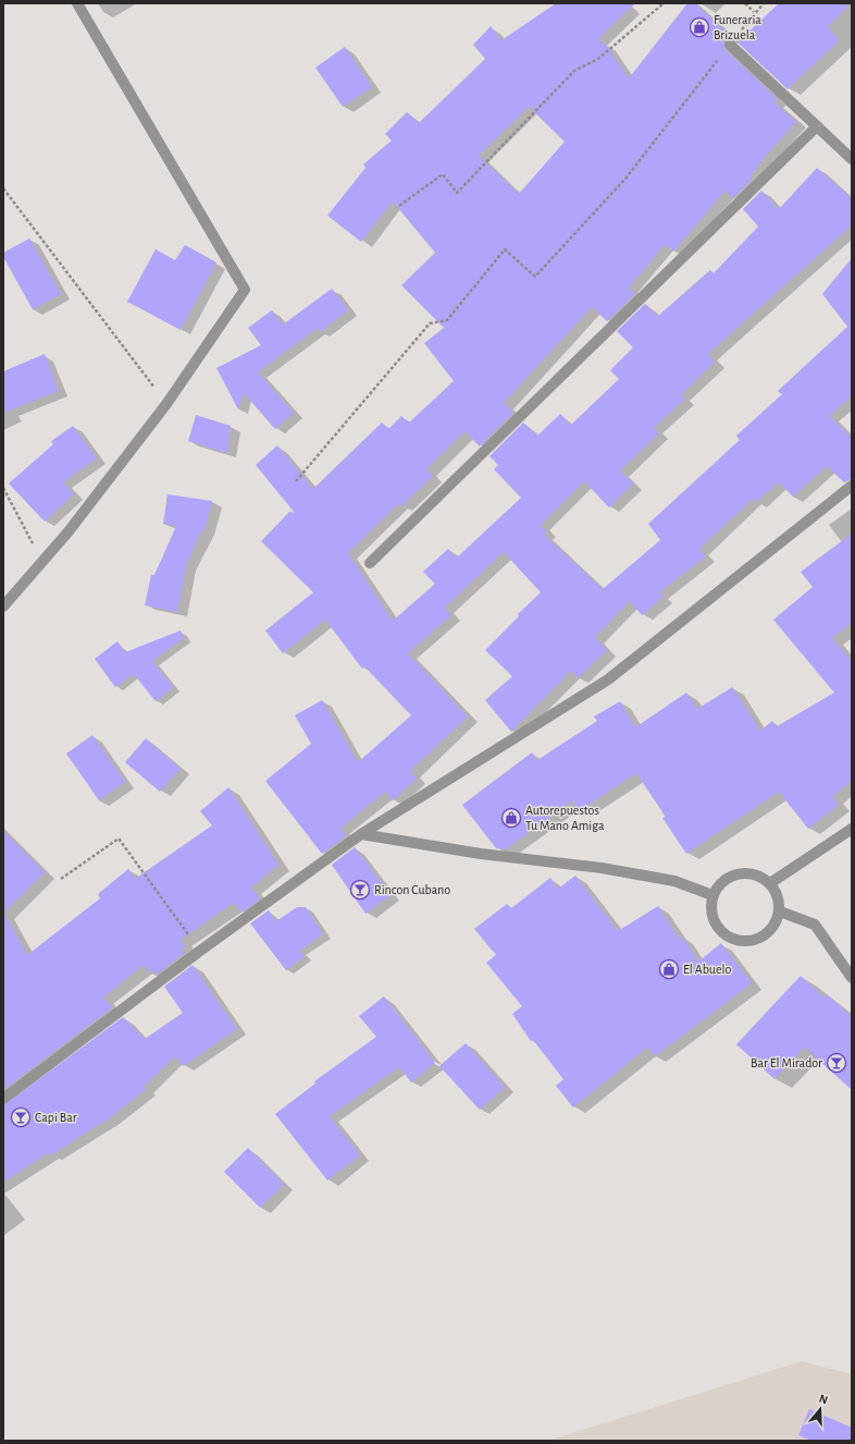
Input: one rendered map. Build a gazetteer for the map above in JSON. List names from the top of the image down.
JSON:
{
  "places": {
    "shop": ["Funeraria Brizuela", "Autorepuestos Tu Mano Amiga", "El Abuelo"],
    "bar": ["Rincon Cubano", "Bar El Mirador", "Capi Bar"]
  },
  "north": "top"
}
